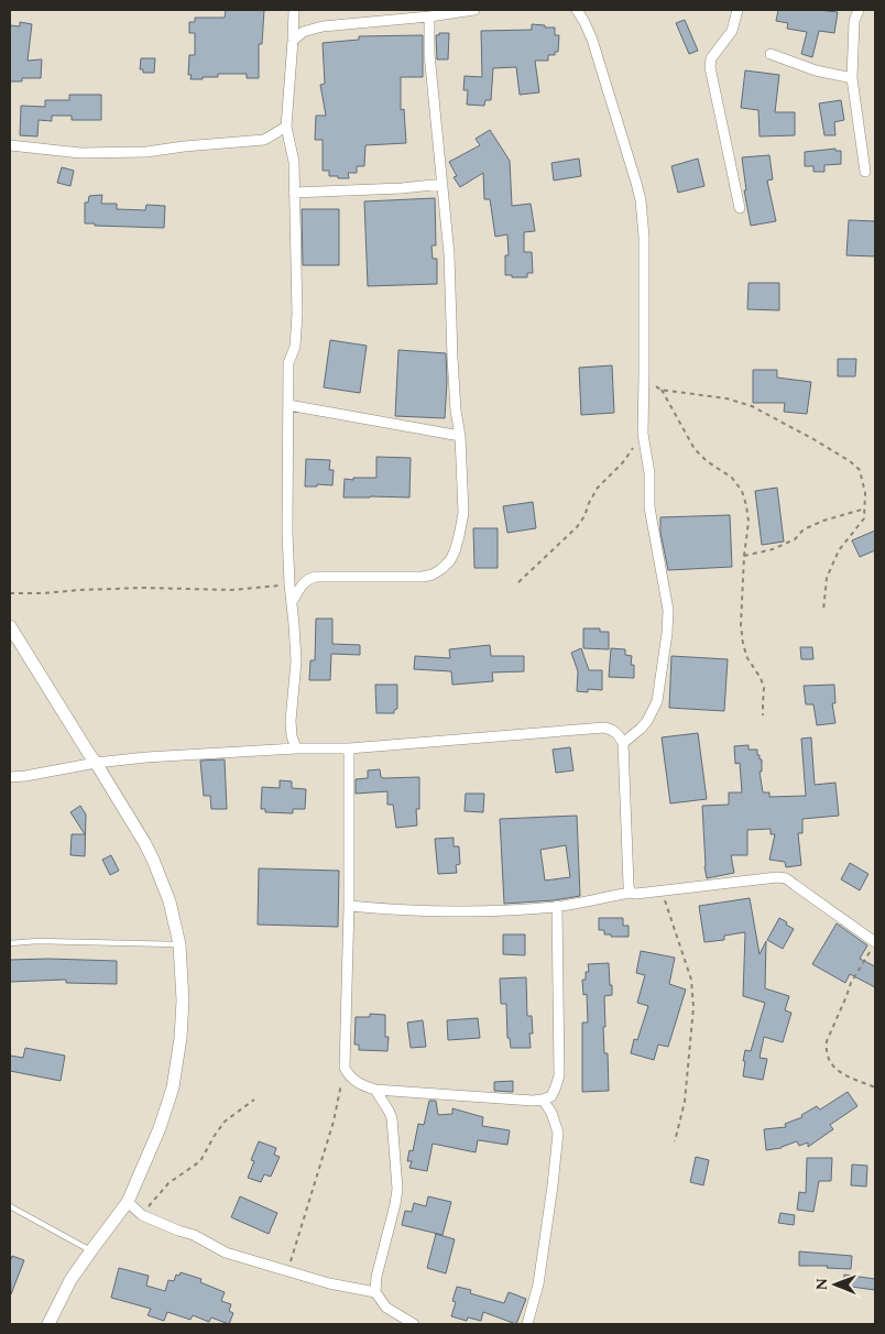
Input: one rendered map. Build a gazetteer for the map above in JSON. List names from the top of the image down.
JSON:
{
  "north": "left"
}
